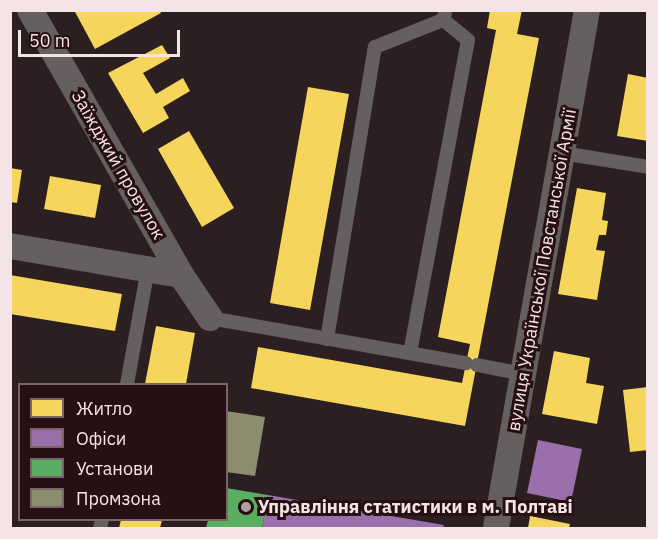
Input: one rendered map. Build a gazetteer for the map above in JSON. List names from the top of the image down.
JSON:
{
  "streets": {
    "street": ["Заїжджий провулок", "вулиця Української Повстанської Армії"]
  },
  "places": ["Управління статистики в м. Полтаві"],
  "legend": [
    "Житло",
    "Офіси",
    "Установи",
    "Промзона"
  ],
  "scale_bar": "50 m"
}
